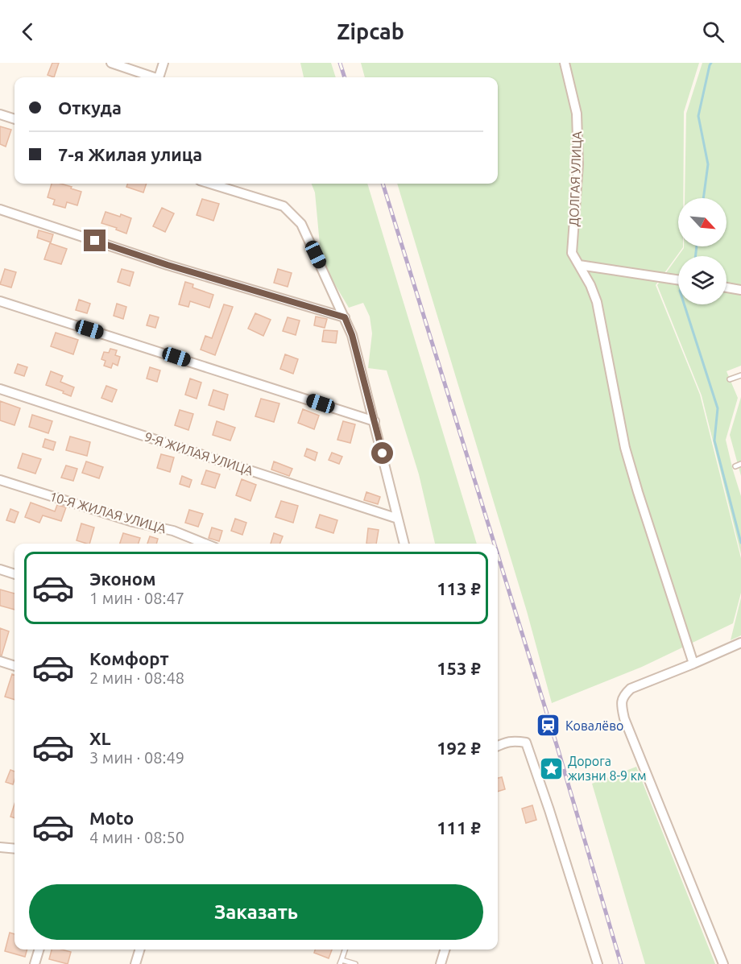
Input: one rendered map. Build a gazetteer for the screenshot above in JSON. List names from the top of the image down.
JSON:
{
  "streets": {
    "street": ["ДОЛГАЯ УЛИЦА", "9-Я ЖИЛАЯ УЛИЦА", "10-Я ЖИЛАЯ УЛИЦА"]
  },
  "places": {
    "station": ["Ковалёво"],
    "place": ["Дорога жизни 8-9 км"]
  },
  "north": "bottom right",
  "page": {
    "header": "Zipcab",
    "banner": ["Откуда", "7-я Жилая улица"],
    "list": [
      {
        "name": "Эконом",
        "note": "1 мин · 08:47",
        "value": "113 ₽"
      },
      {
        "name": "Комфорт",
        "note": "2 мин · 08:48",
        "value": "153 ₽"
      },
      {
        "name": "XL",
        "note": "3 мин · 08:49",
        "value": "192 ₽"
      },
      {
        "name": "Moto",
        "note": "4 мин · 08:50",
        "value": "111 ₽"
      }
    ],
    "buttons": "Заказать"
  }
}
